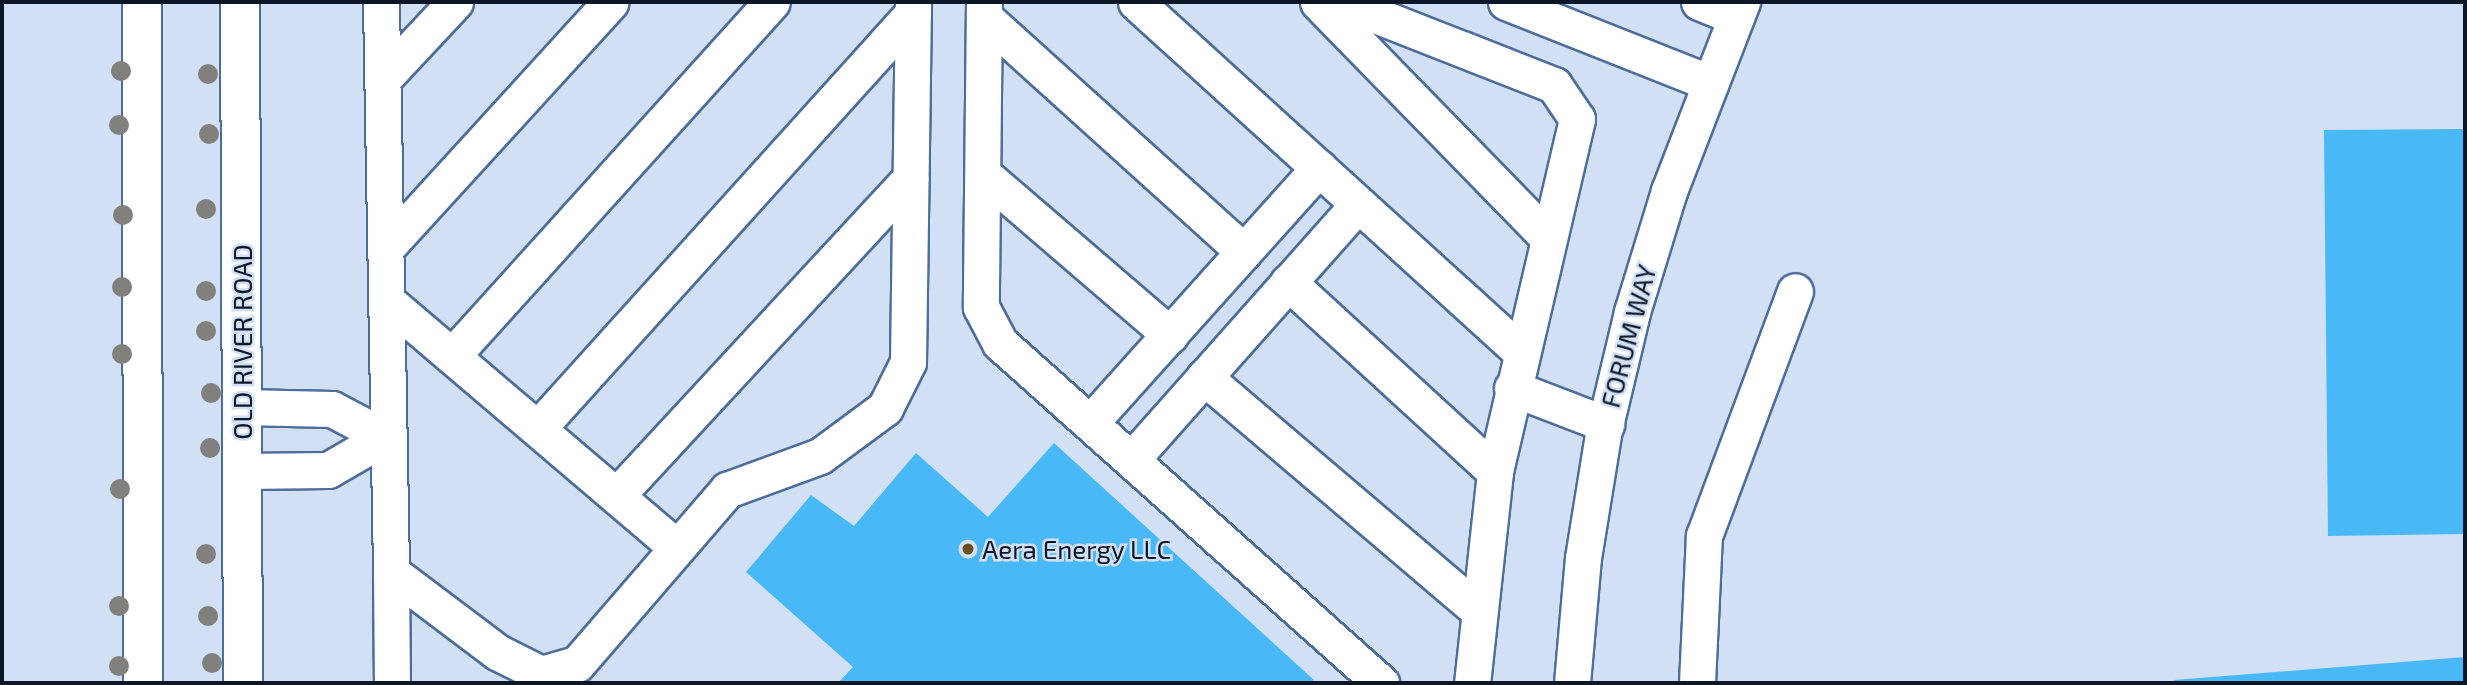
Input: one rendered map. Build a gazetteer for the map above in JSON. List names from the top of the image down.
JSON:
{
  "streets": {
    "main road": ["OLD RIVER ROAD"],
    "street": ["FORUM WAY"]
  },
  "places": ["Aera Energy LLC"]
}
